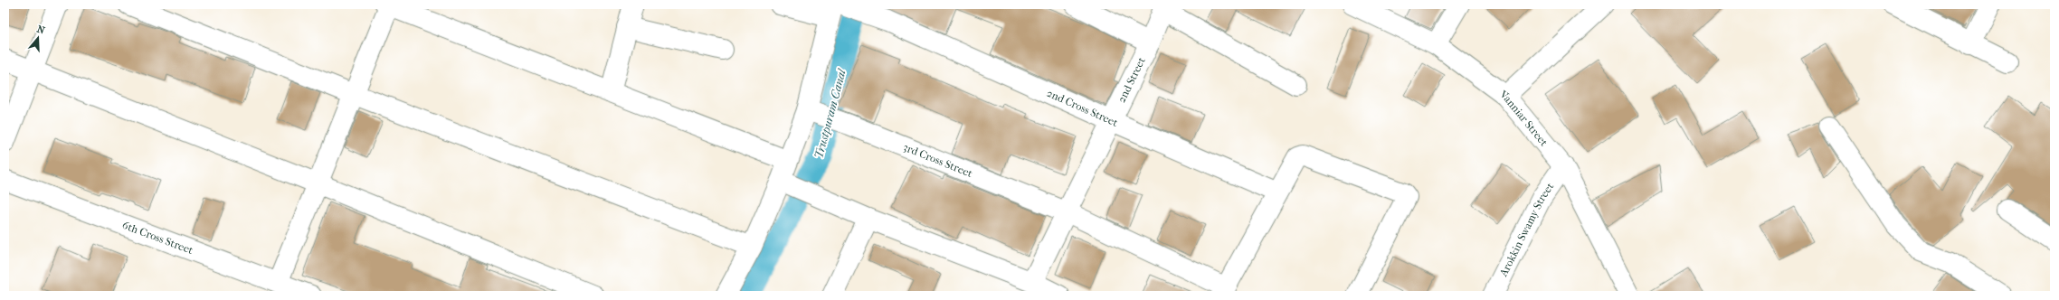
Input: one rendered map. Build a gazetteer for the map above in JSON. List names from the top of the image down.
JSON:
{
  "streets": {
    "street": [
      "2nd Street",
      "2nd Cross Street",
      "Vanniar Street",
      "3rd Cross Street",
      "Arokkin Swamy Street",
      "6th Cross Street"
    ]
  },
  "crossings": [
    ["2nd Street", "2nd Cross Street"],
    ["2nd Street", "3rd Cross Street"],
    ["Vanniar Street", "Arokkin Swamy Street"]
  ],
  "water": ["Trustpuram Canal"],
  "north": "top"
}
